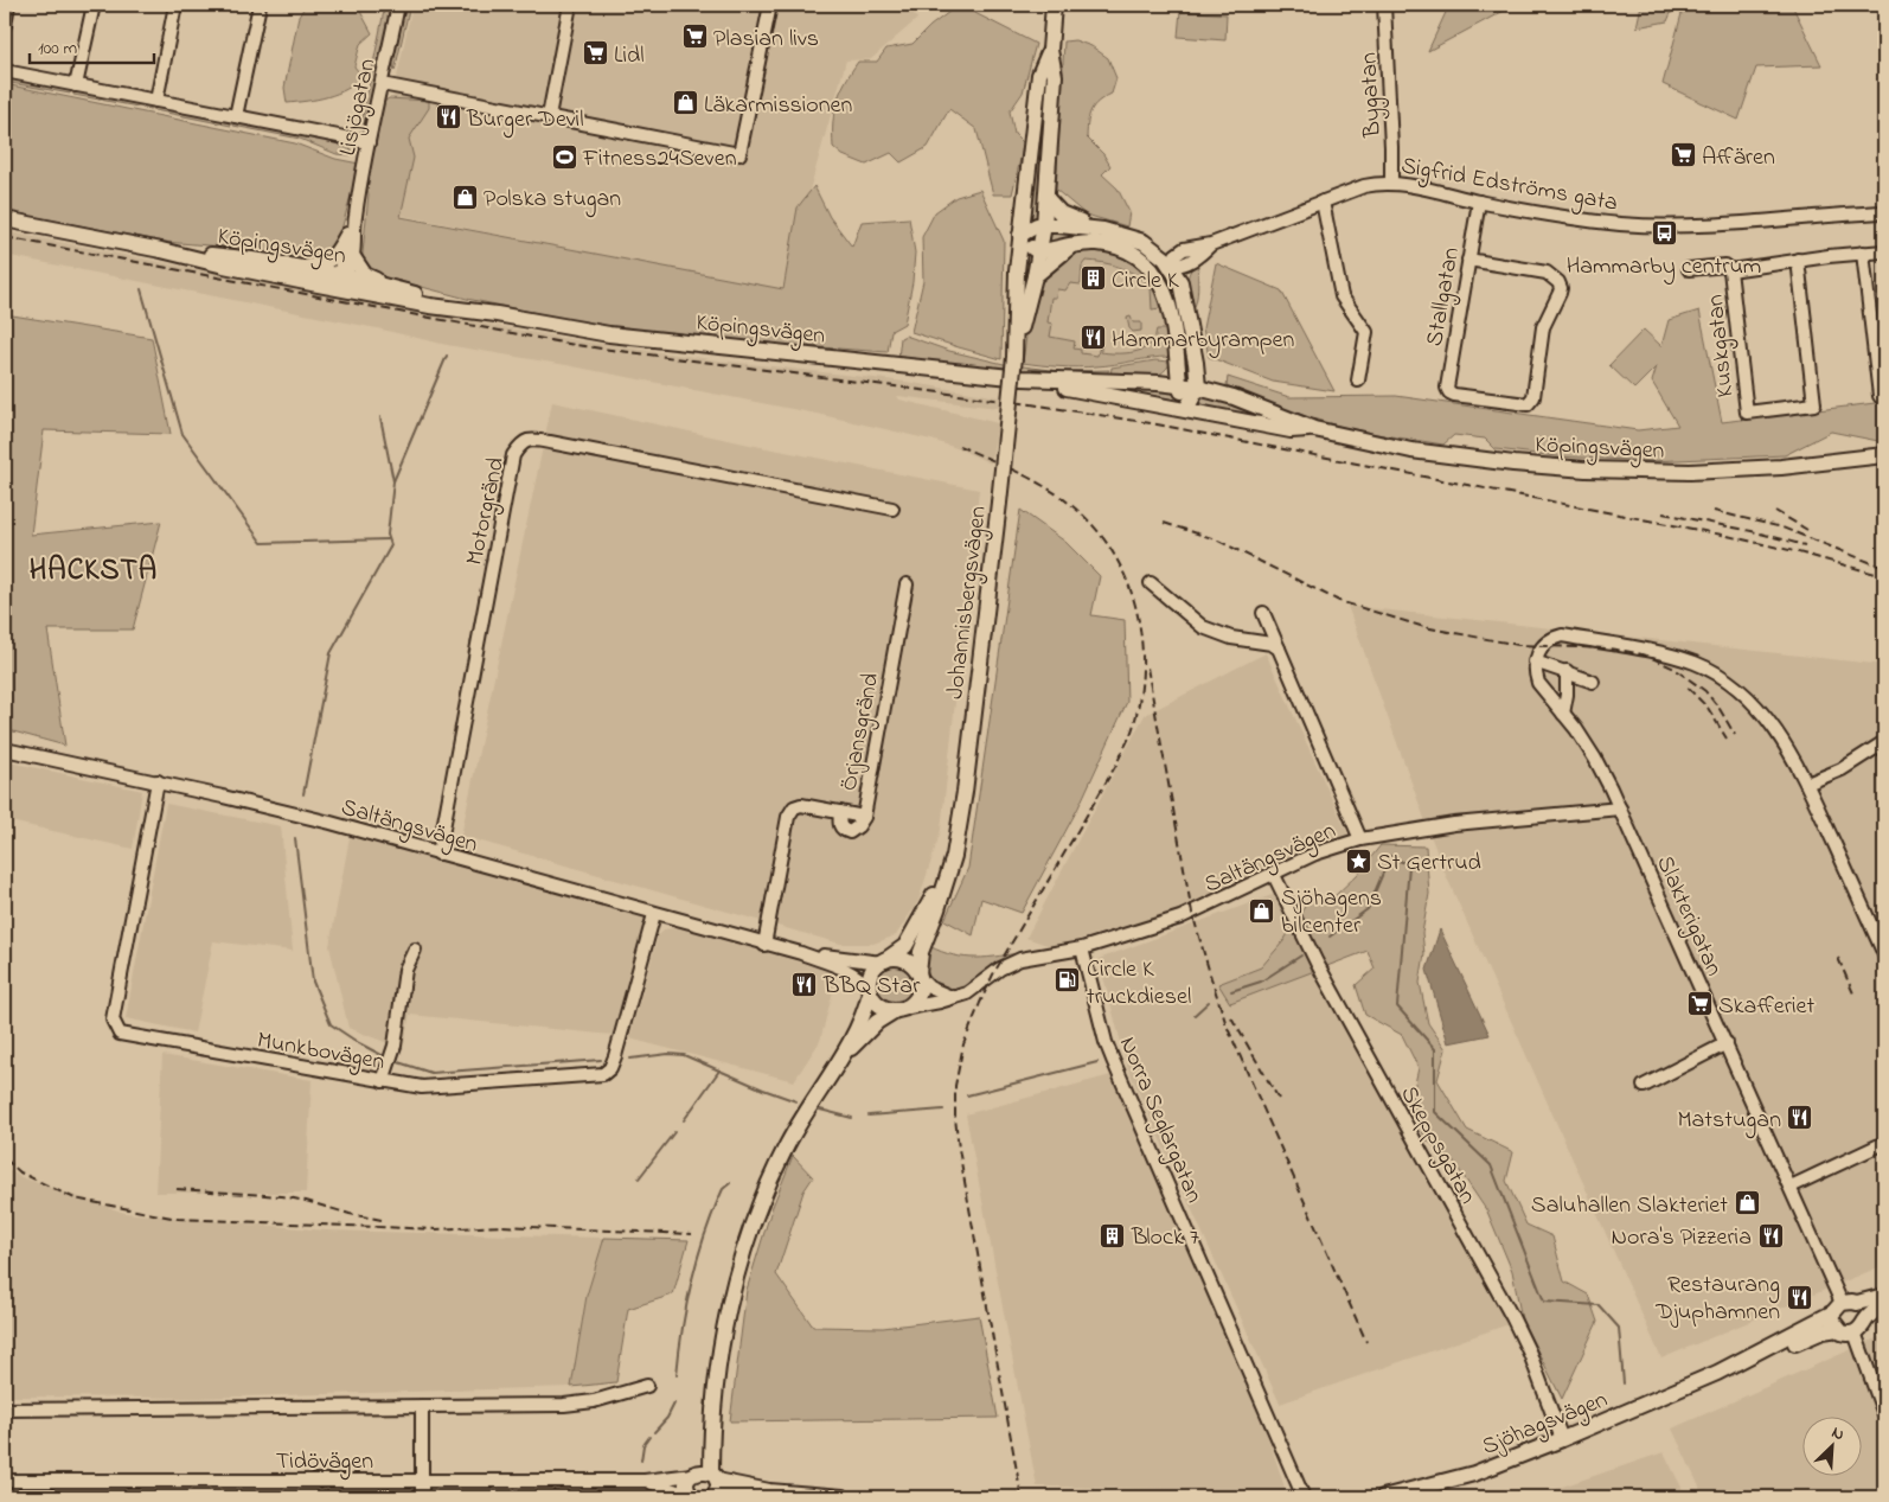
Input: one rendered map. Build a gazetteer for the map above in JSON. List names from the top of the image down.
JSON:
{
  "streets": {
    "main road": ["Köpingsvägen", "Johannisbergsvägen", "Sjöhagsvägen"],
    "street": [
      "Bygatan",
      "Lisjögatan",
      "Sigfrid Edströms gata",
      "Stallgatan",
      "Kuskgatan",
      "Motorgränd",
      "Örjansgränd",
      "Saltängsvägen",
      "Slakterigatan",
      "Munkbovägen",
      "Norra Seglargatan",
      "Skeppsgatan",
      "Tidövägen"
    ]
  },
  "crossings": [
    ["Bygatan", "Sigfrid Edströms gata"],
    ["Lisjögatan", "Köpingsvägen"],
    ["Sigfrid Edströms gata", "Stallgatan"],
    ["Motorgränd", "Saltängsvägen"],
    ["Johannisbergsvägen", "Saltängsvägen"],
    ["Örjansgränd", "Saltängsvägen"],
    ["Saltängsvägen", "Slakterigatan"],
    ["Saltängsvägen", "Munkbovägen"],
    ["Saltängsvägen", "Norra Seglargatan"],
    ["Saltängsvägen", "Skeppsgatan"],
    ["Slakterigatan", "Sjöhagsvägen"],
    ["Skeppsgatan", "Sjöhagsvägen"]
  ],
  "districts": ["HACKSTA"],
  "places": {
    "supermarket": [
      "Plasian livs",
      "Lidl",
      "Affären",
      "Skafferiet"
    ],
    "shop": [
      "Läkarmissionen",
      "Polska stugan",
      "Sjöhagens bilcenter",
      "Saluhallen Slakteriet"
    ],
    "restaurant": [
      "Burger Devil",
      "Hammarbyrampen",
      "BBQ Star",
      "Matstugan",
      "Nora's Pizzeria",
      "Restaurang Djuphamnen"
    ],
    "sports": ["Fitness24Seven"],
    "bus stop": ["Hammarby centrum"],
    "building": ["Circle K", "Block 7"],
    "place": ["St Gertrud"],
    "fuel station": ["Circle K truckdiesel"]
  },
  "scale_bar": "100 m",
  "north": "top right"
}
